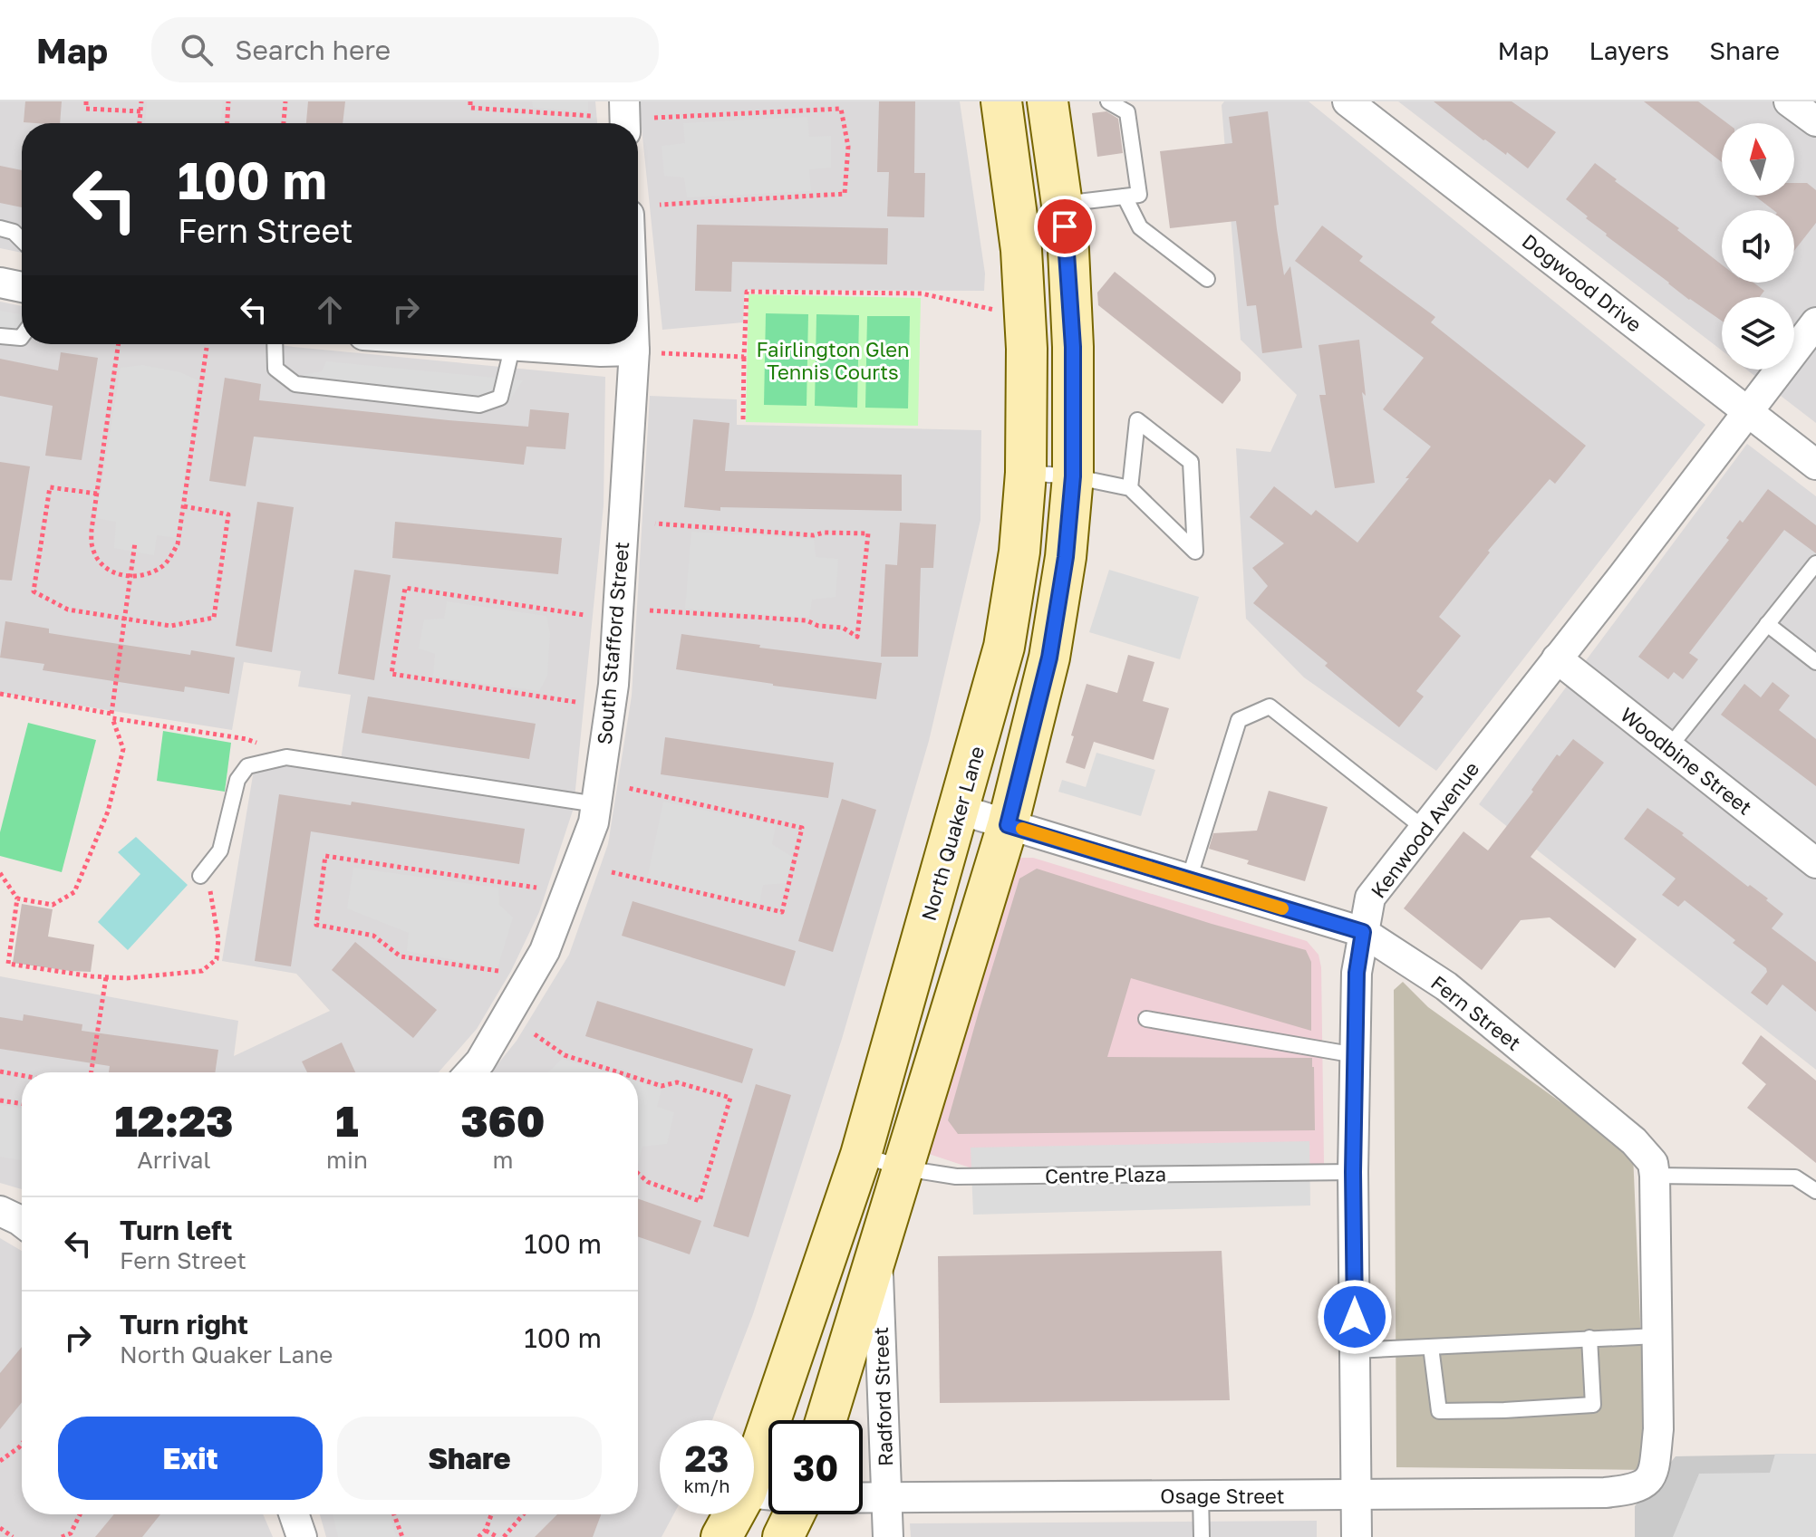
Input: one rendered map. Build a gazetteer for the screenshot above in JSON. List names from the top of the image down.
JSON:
{
  "streets": {
    "main road": ["North Quaker Lane"],
    "street": [
      "Dogwood Drive",
      "South Stafford Street",
      "Woodbine Street",
      "Kenwood Avenue",
      "Fern Street",
      "Radford Street",
      "Osage Street"
    ],
    "lane": ["Centre Plaza"]
  },
  "crossings": [
    ["Dogwood Drive", "Kenwood Avenue"],
    ["Woodbine Street", "Kenwood Avenue"],
    ["Kenwood Avenue", "Fern Street"],
    ["Kenwood Avenue", "Centre Plaza"],
    ["Kenwood Avenue", "Osage Street"],
    ["North Quaker Lane", "Fern Street"],
    ["North Quaker Lane", "Centre Plaza"],
    ["North Quaker Lane", "Radford Street"],
    ["Fern Street", "Osage Street"],
    ["Radford Street", "Osage Street"]
  ],
  "parks": ["Fairlington Glen Tennis Courts"],
  "north": "top",
  "page": {
    "header": "Map",
    "search": "Search here",
    "nav": ["Map", "Layers", "Share"],
    "turn": ["100 m", "Fern Street"],
    "eta": [
      "12:23",
      "Arrival",
      "1",
      "min",
      "360",
      "m"
    ],
    "list": [
      {
        "name": "Turn left",
        "note": "Fern Street",
        "value": "100 m"
      },
      {
        "name": "Turn right",
        "note": "North Quaker Lane",
        "value": "100 m"
      }
    ],
    "buttons": ["Exit", "Share"],
    "speed": "23 km/h",
    "limit": "30"
  }
}
